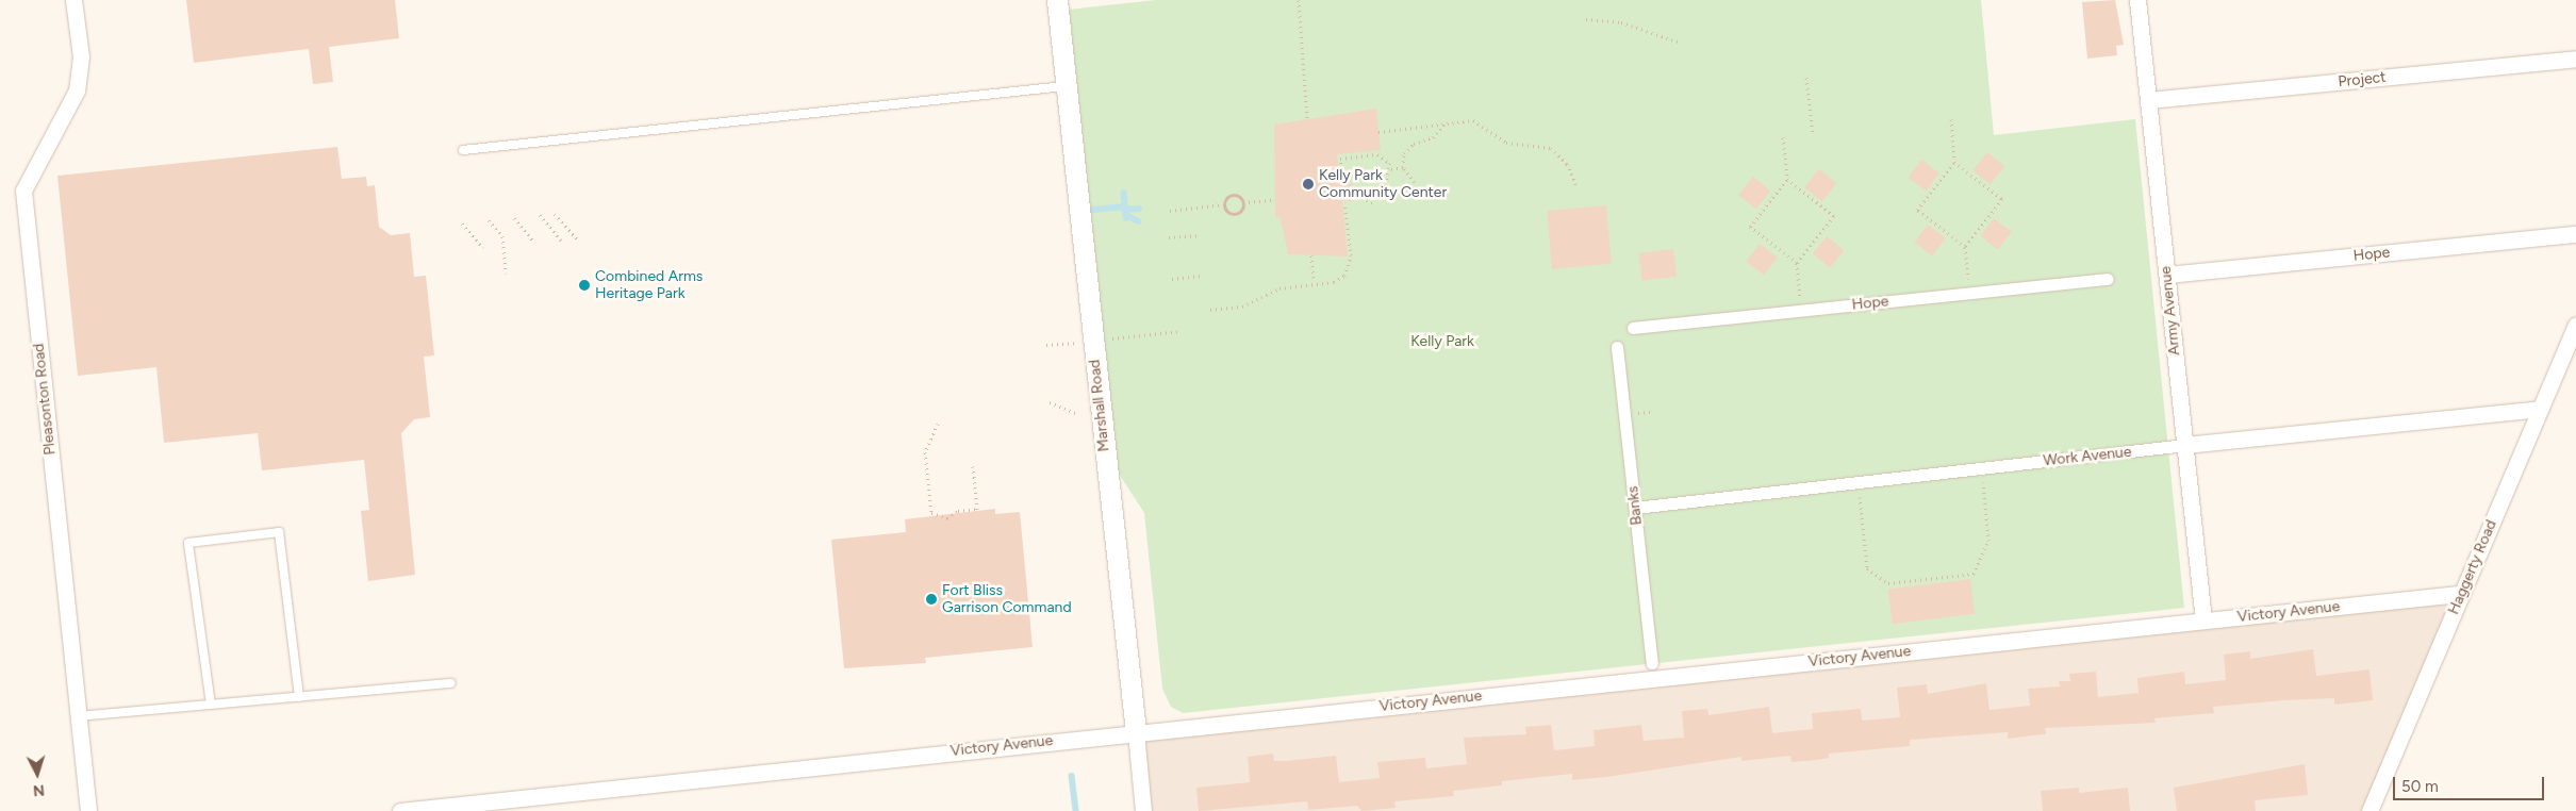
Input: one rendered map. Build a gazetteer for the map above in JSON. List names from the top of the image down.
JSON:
{
  "streets": {
    "street": [
      "Project",
      "Hope",
      "Army Avenue",
      "Pleasonton Road",
      "Marshall Road",
      "Work Avenue",
      "Banks",
      "Haggerty Road",
      "Victory Avenue"
    ]
  },
  "crossings": [
    ["Project", "Army Avenue"],
    ["Hope", "Army Avenue"],
    ["Army Avenue", "Work Avenue"],
    ["Army Avenue", "Victory Avenue"],
    ["Marshall Road", "Victory Avenue"],
    ["Work Avenue", "Banks"],
    ["Work Avenue", "Haggerty Road"],
    ["Haggerty Road", "Victory Avenue"]
  ],
  "parks": ["Kelly Park"],
  "places": ["Kelly Park Community Center", "Combined Arms Heritage Park", "Fort Bliss Garrison Command"],
  "scale_bar": "50 m",
  "north": "bottom"
}
